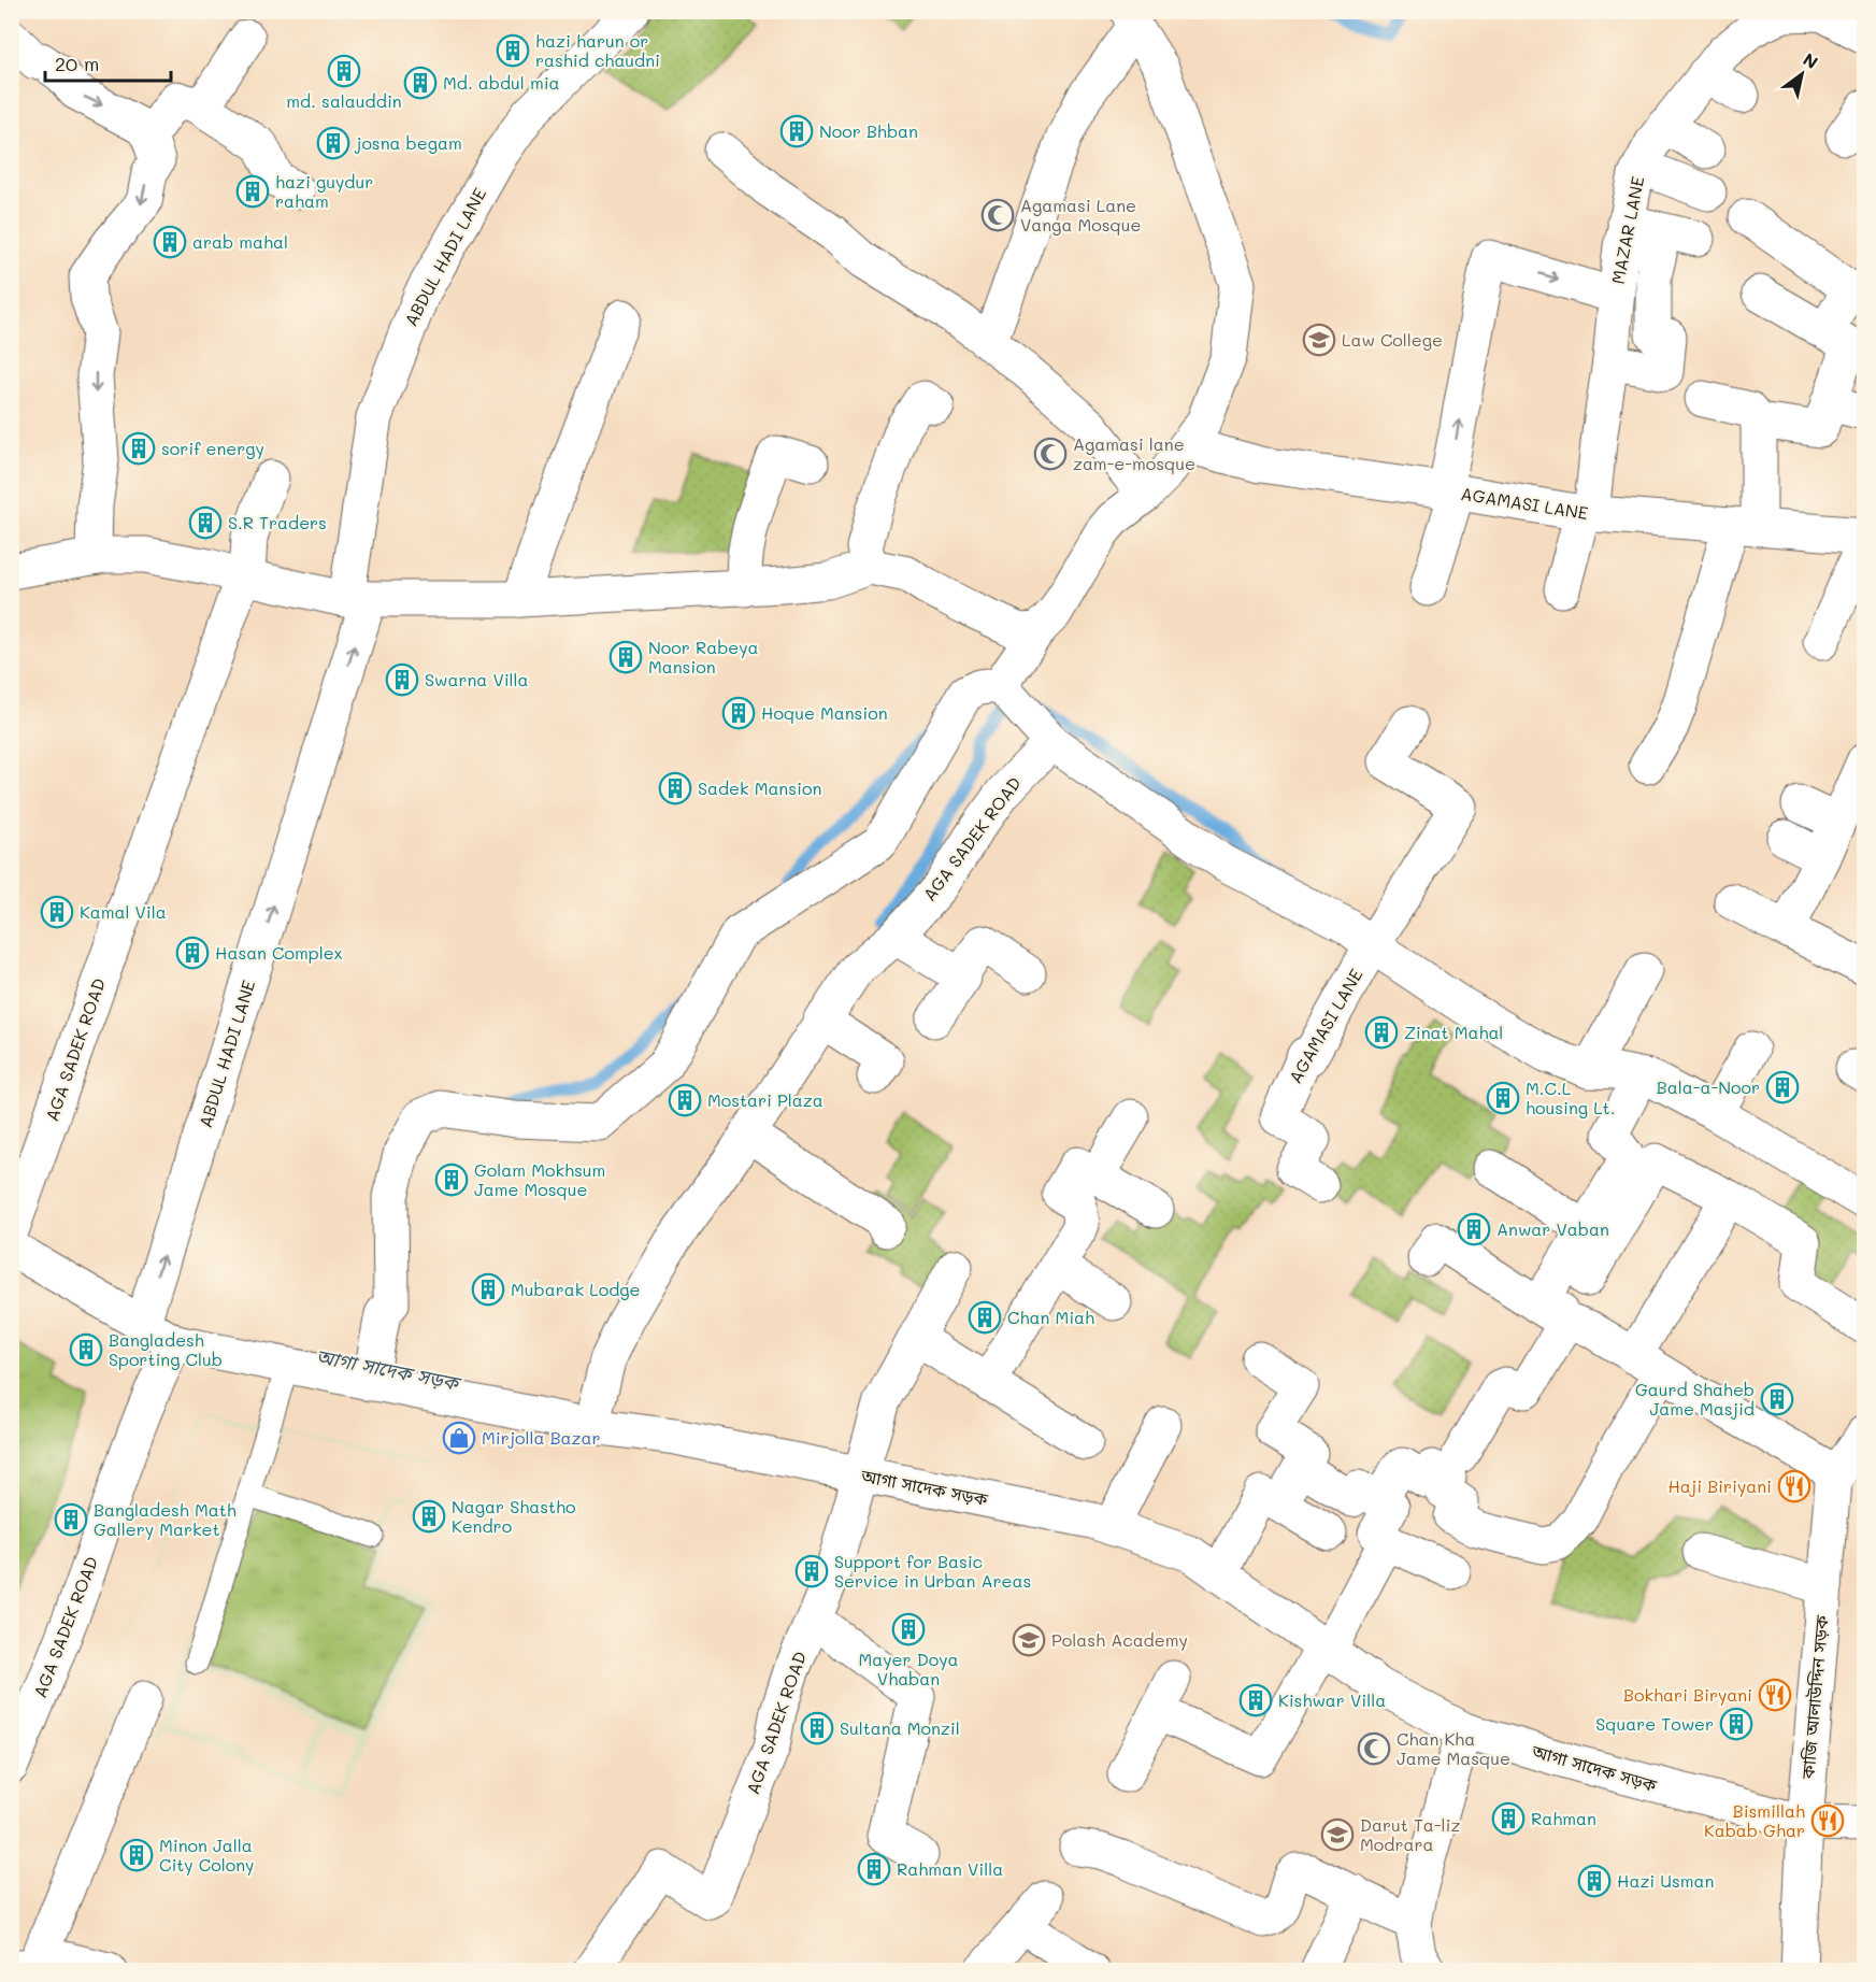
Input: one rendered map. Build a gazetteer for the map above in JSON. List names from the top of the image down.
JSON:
{
  "streets": {
    "street": [
      "MAZAR LANE",
      "ABDUL HADI LANE",
      "AGAMASI LANE",
      "AGA SADEK ROAD",
      "আগা সাদেক সড়ক",
      "কাজি আলাউদ্দিন সড়ক"
    ]
  },
  "crossings": [
    ["MAZAR LANE", "AGAMASI LANE"],
    ["ABDUL HADI LANE", "আগা সাদেক সড়ক"],
    ["AGA SADEK ROAD", "আগা সাদেক সড়ক"],
    ["আগা সাদেক সড়ক", "কাজি আলাউদ্দিন সড়ক"]
  ],
  "one_way": ["ABDUL HADI LANE"],
  "water": ["আগা সাদেক সড়ক"],
  "places": {
    "building": [
      "hazi harun or rashid chaudni",
      "md. salauddin",
      "Md. abdul mia",
      "Noor Bhban",
      "josna begam",
      "hazi guydur raham",
      "arab mahal",
      "sorif energy",
      "S.R Traders",
      "Noor Rabeya Mansion",
      "Swarna Villa",
      "Hoque Mansion",
      "Sadek Mansion",
      "Kamal Vila",
      "Hasan Complex",
      "Zinat Mahal",
      "Bala-a-Noor",
      "M.C.L housing Lt.",
      "Mostari Plaza",
      "Golam Mokhsum Jame Mosque",
      "Anwar Vaban",
      "Mubarak Lodge",
      "Chan Miah",
      "Bangladesh Sporting Club",
      "Gaurd Shaheb Jame Masjid",
      "Nagar Shastho Kendro",
      "Bangladesh Math Gallery Market",
      "Support for Basic Service in Urban Areas",
      "Mayer Doya Vhaban",
      "Kishwar Villa",
      "Square Tower",
      "Sultana Monzil",
      "Rahman",
      "Minon Jalla City Colony",
      "Rahman Villa",
      "Hazi Usman"
    ],
    "mosque": ["Agamasi Lane Vanga Mosque", "Agamasi lane zam-e-mosque", "Chan Kha Jame Masque"],
    "school or university": ["Law College", "Polash Academy", "Darut Ta-liz Modrara"],
    "shop": ["Mirjolla Bazar"],
    "restaurant": ["Haji Biriyani", "Bokhari Biryani", "Bismillah Kabab Ghar"]
  },
  "scale_bar": "20 m",
  "north": "top right"
}
